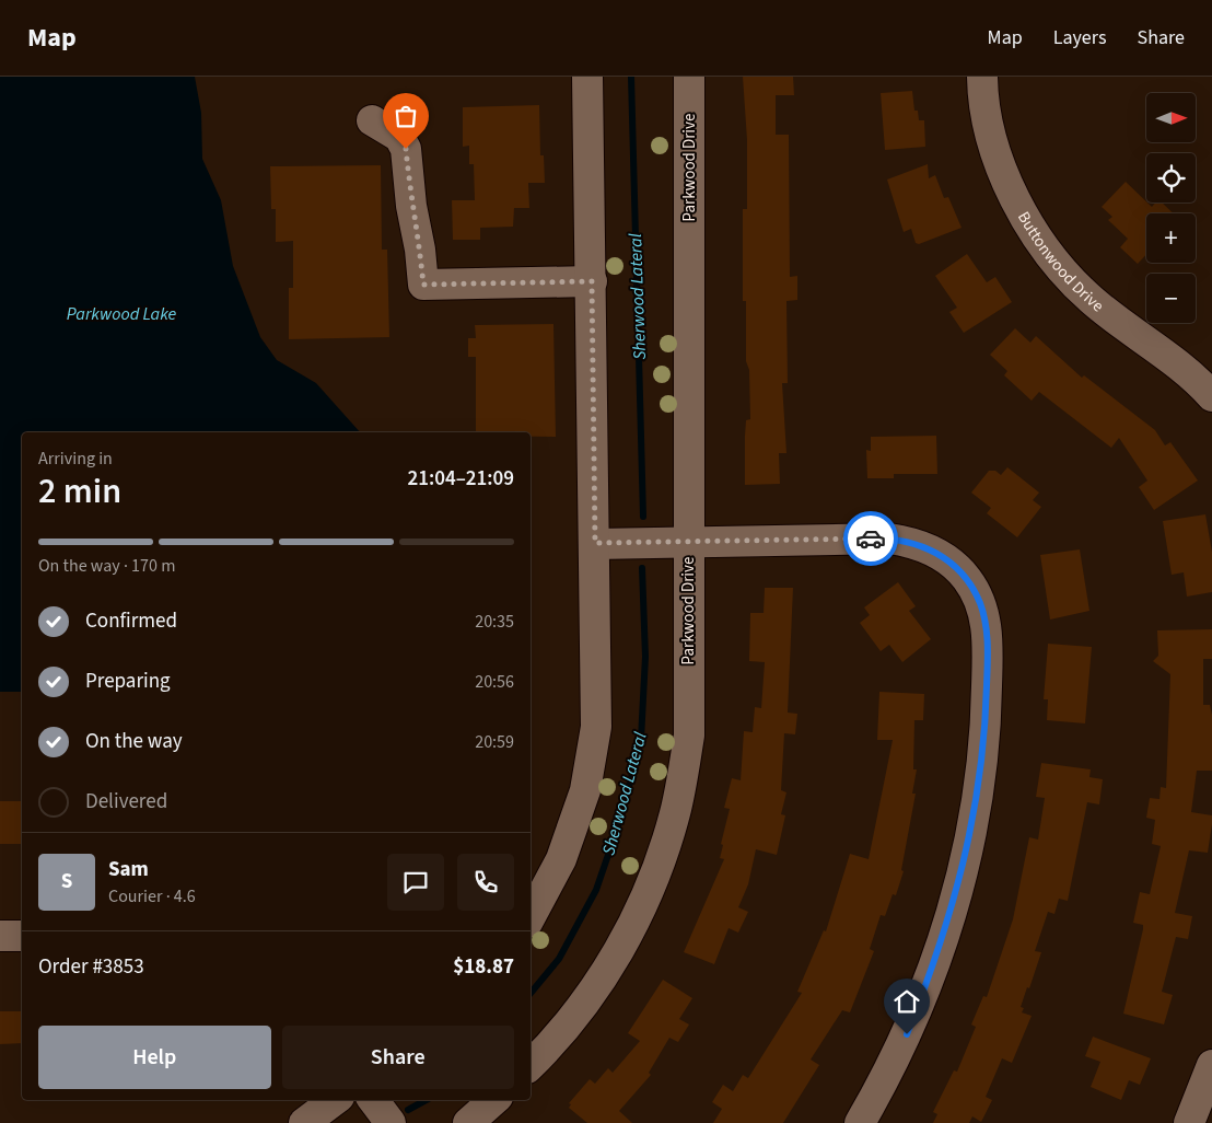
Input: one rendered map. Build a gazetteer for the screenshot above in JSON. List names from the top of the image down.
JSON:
{
  "streets": {
    "street": ["Parkwood Drive", "Buttonwood Drive"]
  },
  "water": ["Sherwood Lateral", "Parkwood Lake"],
  "north": "right",
  "page": {
    "header": "Map",
    "nav": ["Map", "Layers", "Share"],
    "map_buttons": ["+", "−"],
    "heading": ["2 min", "Arriving in", "21:04–21:09"],
    "panel": [
      "Sam",
      "Courier · 4.6",
      "Order #3853",
      "$18.87"
    ],
    "bar": "On the way · 170 m",
    "list": [
      ["Confirmed", "20:35"],
      ["Preparing", "20:56"],
      ["On the way", "20:59"],
      "Delivered"
    ],
    "round": "S",
    "buttons": ["Help", "Share"]
  }
}
